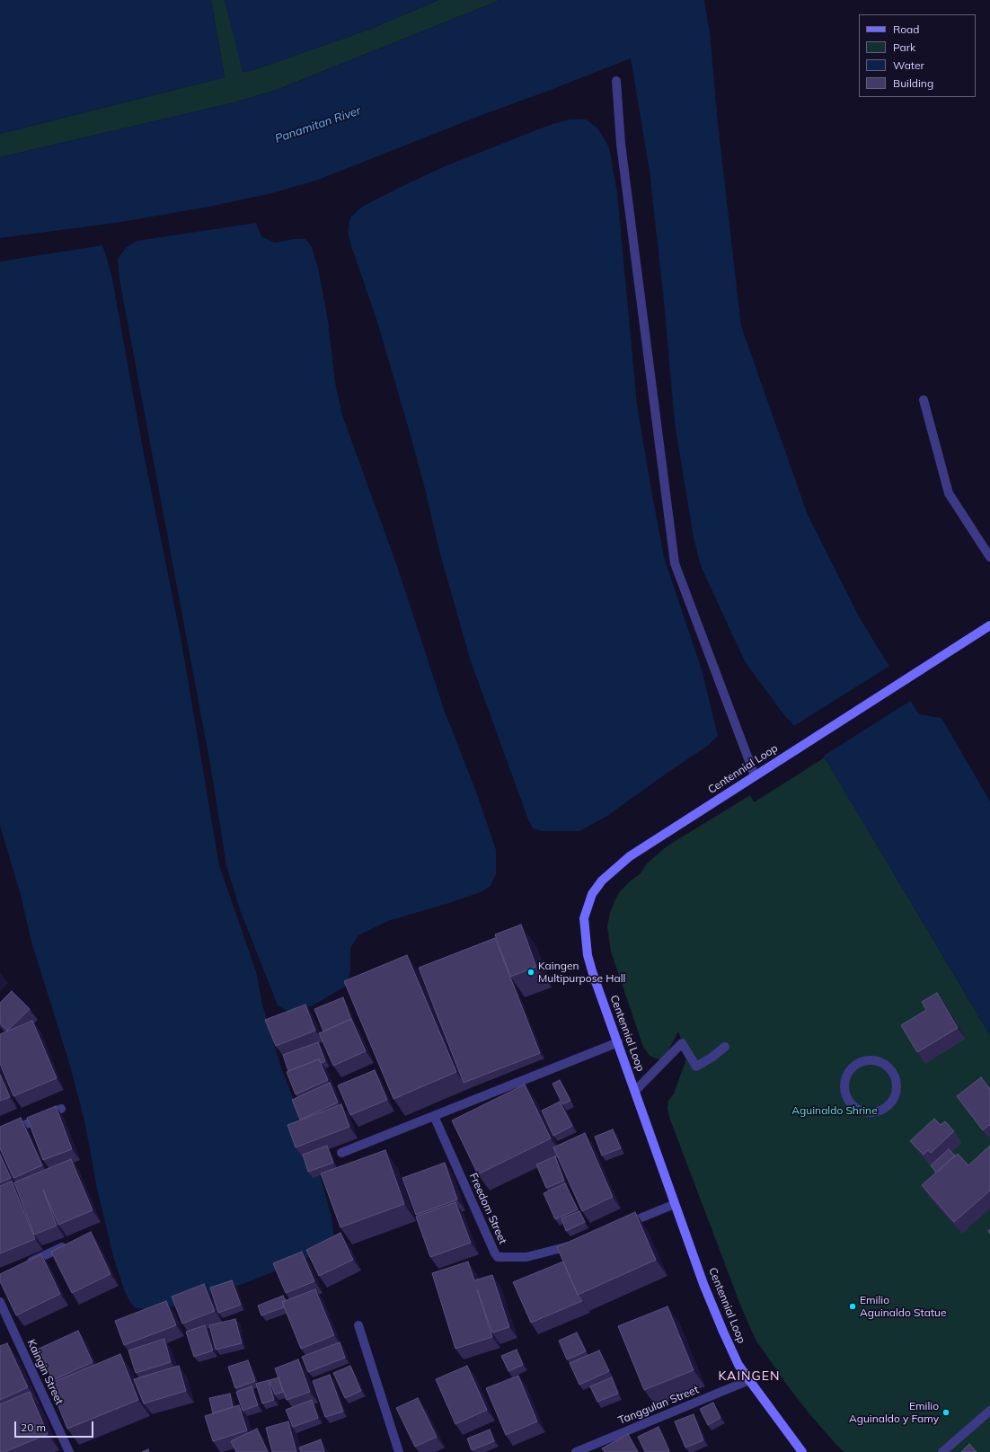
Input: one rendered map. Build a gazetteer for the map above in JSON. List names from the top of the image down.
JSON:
{
  "streets": {
    "main road": ["Centennial Loop"],
    "street": ["Freedom Street", "Kaingin Street", "Tanggulan Street"]
  },
  "crossings": [
    ["Centennial Loop", "Tanggulan Street"]
  ],
  "districts": ["KAINGEN"],
  "water": ["Panamitan River"],
  "parks": ["Aguinaldo Shrine"],
  "places": ["Kaingen Multipurpose Hall", "Emilio Aguinaldo Statue", "Emilio Aguinaldo y Famy"],
  "legend": [
    "Road",
    "Park",
    "Water",
    "Building"
  ],
  "scale_bar": "20 m"
}
